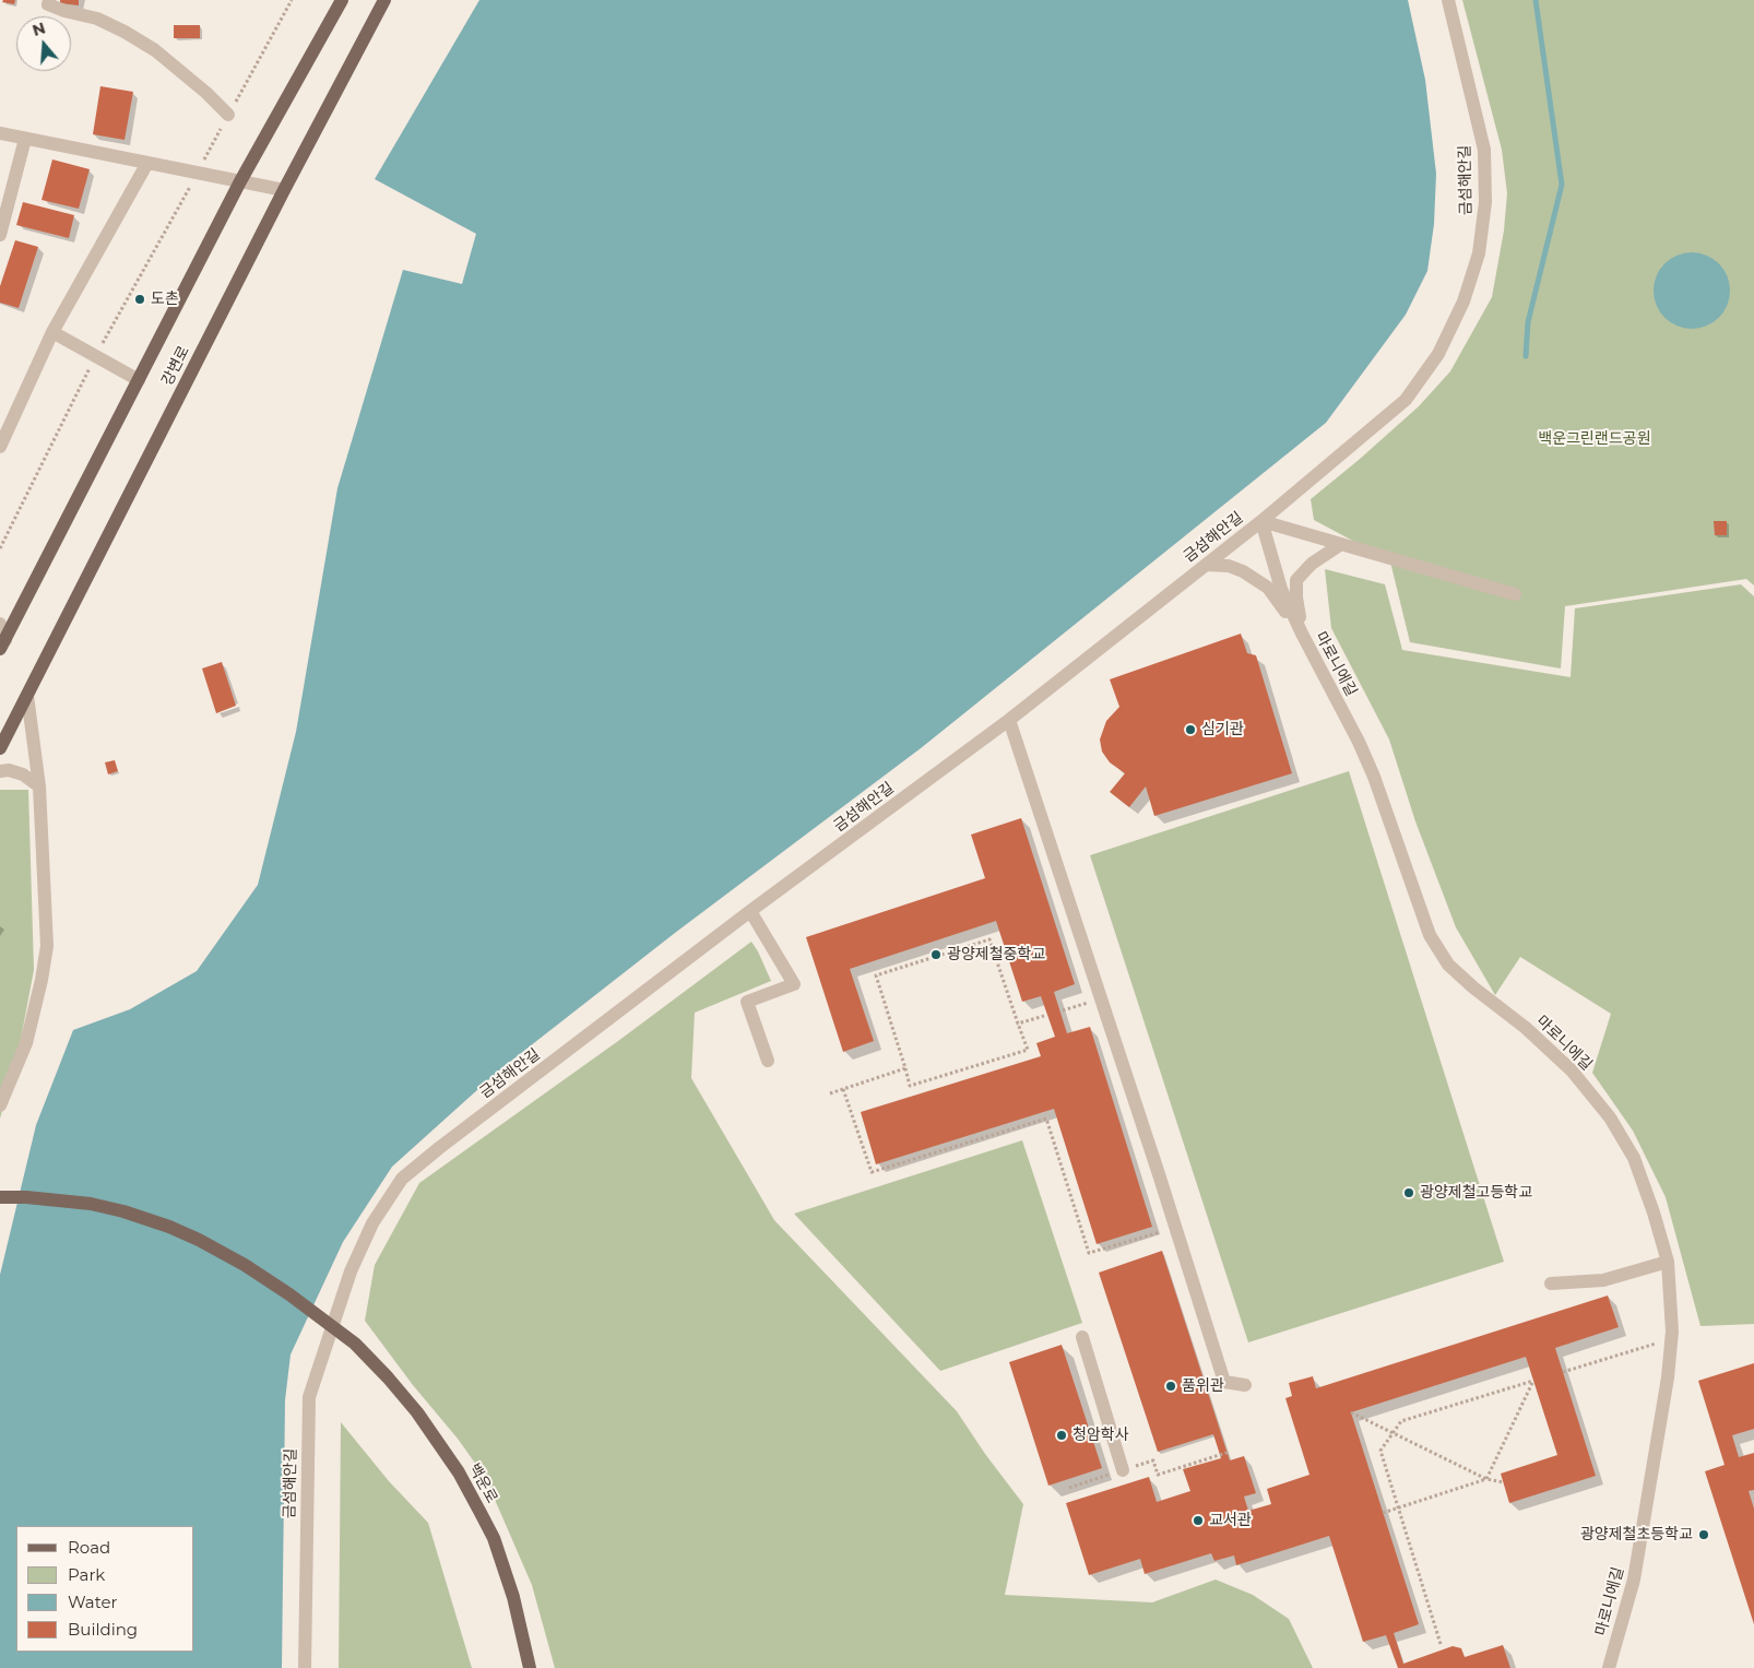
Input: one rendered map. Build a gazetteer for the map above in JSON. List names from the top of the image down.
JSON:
{
  "streets": {
    "main road": ["강변로", "백운로"],
    "street": ["금섬해안길", "마로니에길"]
  },
  "crossings": [
    ["금섬해안길", "마로니에길"]
  ],
  "parks": ["백운그린랜드공원"],
  "places": [
    "도촌",
    "심기관",
    "광양제철중학교",
    "광양제철고등학교",
    "품위관",
    "청암학사",
    "교서관",
    "광양제철초등학교"
  ],
  "legend": [
    "Road",
    "Park",
    "Water",
    "Building"
  ],
  "north": "top"
}
